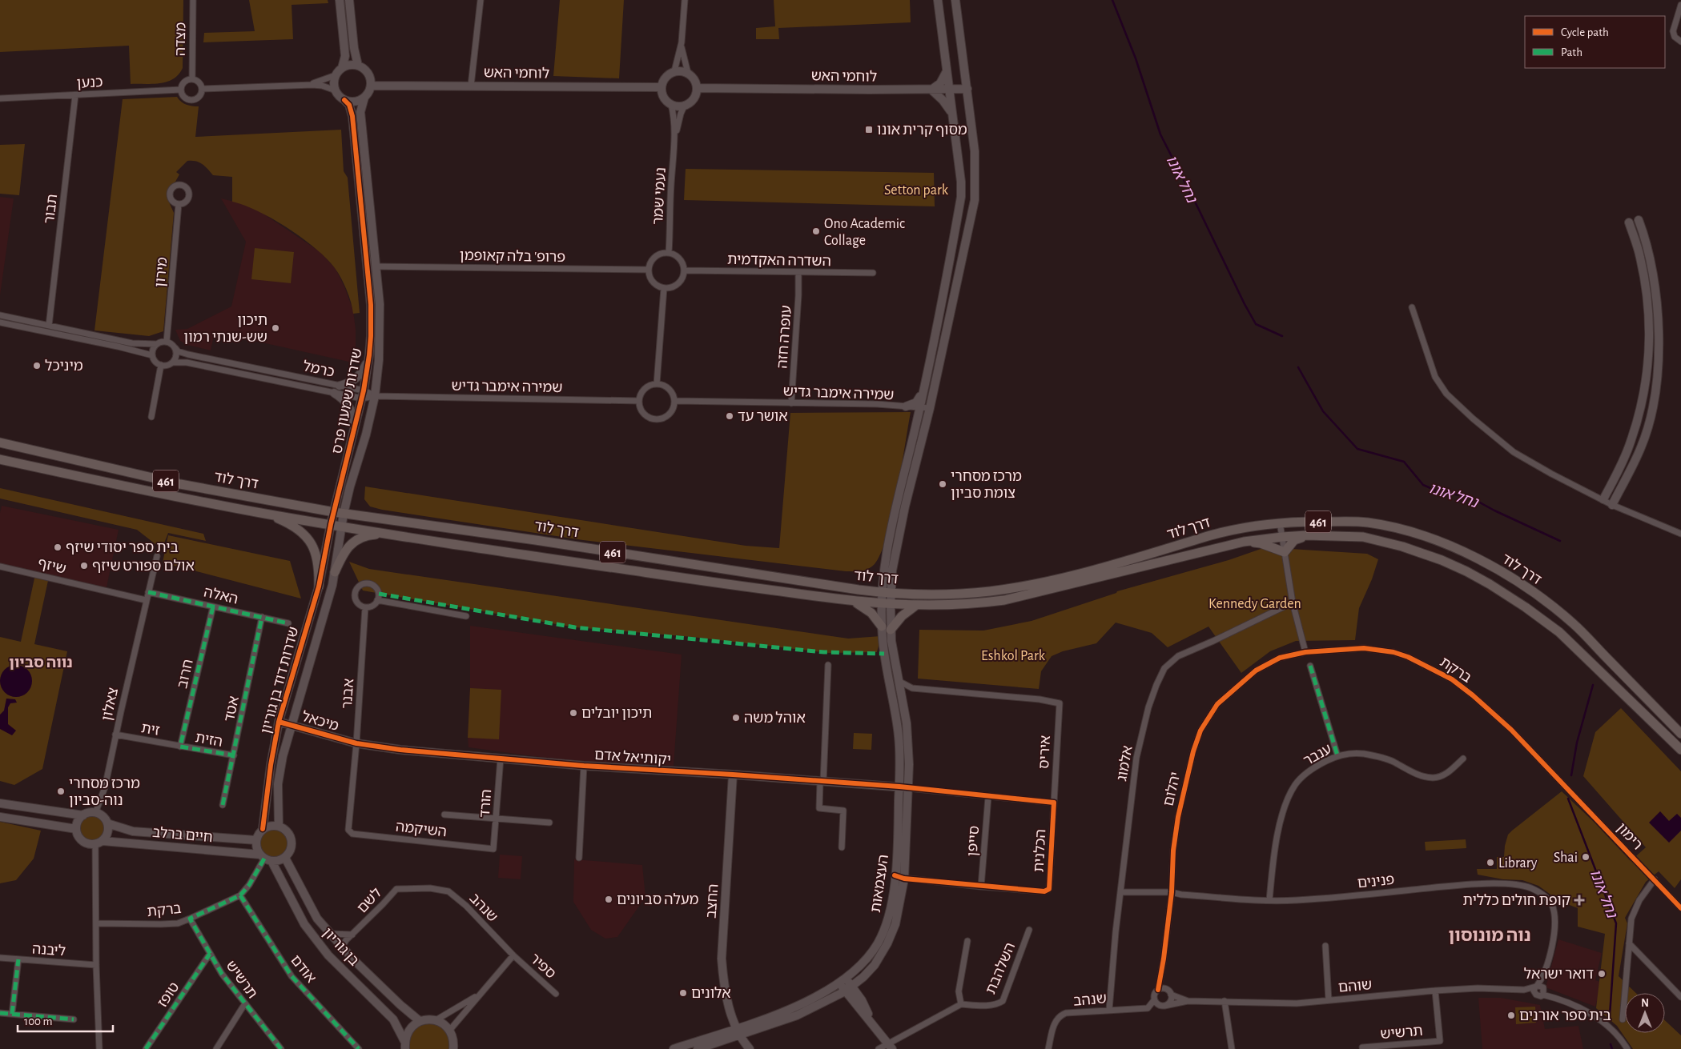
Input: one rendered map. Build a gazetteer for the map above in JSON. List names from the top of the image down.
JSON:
{
  "streets": {
    "main road": ["דרך לוד", "461"],
    "street": [
      "מצדה",
      "לוחמי האש",
      "כנען",
      "נעמי שמר",
      "תבור",
      "פרופ' בלה קאופמן",
      "השדרה האקדמית",
      "מירון",
      "עופרה חזה",
      "כרמל",
      "שמירה אימבר גדיש",
      "שדרות שמעון פרס",
      "שיזף",
      "האלה",
      "ברקת",
      "חרוב",
      "שדרות דוד בן גוריון",
      "אבנר",
      "צאלון",
      "אטד",
      "מיכאל",
      "זית",
      "הזית",
      "איריס",
      "ענבר",
      "יקותיאל אדם",
      "אלמוג",
      "יהלום",
      "הורד",
      "השיקמה",
      "חיים ברלב",
      "רימון",
      "סייפן",
      "הכלנית",
      "פנינים",
      "העצמאות",
      "לשם",
      "החצב",
      "שנהב",
      "בן גוריון",
      "ליבנה",
      "ספיר",
      "השלהבת",
      "אודם",
      "תרשיש",
      "שוהם",
      "טופז"
    ]
  },
  "crossings": [
    ["מצדה", "כנען"],
    ["לוחמי האש", "נעמי שמר"],
    ["לוחמי האש", "שדרות שמעון פרס"],
    ["כנען", "תבור"],
    ["נעמי שמר", "פרופ' בלה קאופמן"],
    ["נעמי שמר", "השדרה האקדמית"],
    ["פרופ' בלה קאופמן", "השדרה האקדמית"],
    ["השדרה האקדמית", "עופרה חזה"],
    ["מירון", "כרמל"],
    ["עופרה חזה", "שמירה אימבר גדיש"],
    ["כרמל", "שמירה אימבר גדיש"],
    ["כרמל", "שדרות שמעון פרס"],
    ["שדרות שמעון פרס", "דרך לוד"],
    ["שדרות שמעון פרס", "שדרות דוד בן גוריון"],
    ["דרך לוד", "העצמאות"],
    ["שיזף", "צאלון"],
    ["האלה", "חרוב"],
    ["האלה", "צאלון"],
    ["האלה", "אטד"],
    ["ברקת", "שדרות דוד בן גוריון"],
    ["ברקת", "יהלום"],
    ["ברקת", "חיים ברלב"],
    ["ברקת", "רימון"],
    ["ברקת", "בן גוריון"],
    ["ברקת", "אודם"],
    ["ברקת", "תרשיש"],
    ["חרוב", "זית"],
    ["חרוב", "הזית"],
    ["שדרות דוד בן גוריון", "מיכאל"],
    ["שדרות דוד בן גוריון", "חיים ברלב"],
    ["שדרות דוד בן גוריון", "בן גוריון"],
    ["אבנר", "מיכאל"],
    ["אבנר", "יקותיאל אדם"],
    ["אבנר", "השיקמה"],
    ["צאלון", "זית"],
    ["צאלון", "חיים ברלב"],
    ["אטד", "הזית"],
    ["מיכאל", "יקותיאל אדם"],
    ["זית", "הזית"],
    ["איריס", "הכלנית"],
    ["ענבר", "פנינים"],
    ["יקותיאל אדם", "הורד"],
    ["יקותיאל אדם", "העצמאות"],
    ["יקותיאל אדם", "החצב"],
    ["אלמוג", "פנינים"],
    ["אלמוג", "שנהב"],
    ["יהלום", "פנינים"],
    ["יהלום", "שנהב"],
    ["יהלום", "שוהם"],
    ["הורד", "השיקמה"],
    ["חיים ברלב", "בן גוריון"],
    ["סייפן", "הכלנית"],
    ["הכלנית", "העצמאות"],
    ["פנינים", "שוהם"],
    ["העצמאות", "החצב"],
    ["לשם", "שנהב"],
    ["לשם", "ספיר"],
    ["שנהב", "ספיר"],
    ["שנהב", "שוהם"],
    ["תרשיש", "שוהם"],
    ["תרשיש", "טופז"]
  ],
  "districts": ["נווה סביון", "נוה מונוסון"],
  "water": ["נחל אונו"],
  "parks": ["Setton park", "Kennedy Garden", "Eshkol Park"],
  "places": {
    "transit": ["מסוף קרית אונו"],
    "other": [
      "Ono Academic Collage",
      "תיכון שש-שנתי רמון",
      "מיניכל",
      "אושר עד",
      "מרכז מסחרי צומת סביון",
      "בית ספר יסודי שיזף",
      "אולם ספורט שיזף",
      "תיכון יובלים",
      "אוהל משה",
      "מרכז מסחרי נוה-סביון",
      "Shai",
      "Library",
      "מעלה סביונים",
      "דואר ישראל",
      "אלונים",
      "בית ספר אורנים"
    ],
    "health": ["קופת חולים כללית"]
  },
  "legend": ["Cycle path", "Path"],
  "scale_bar": "100 m",
  "north": "top"
}
